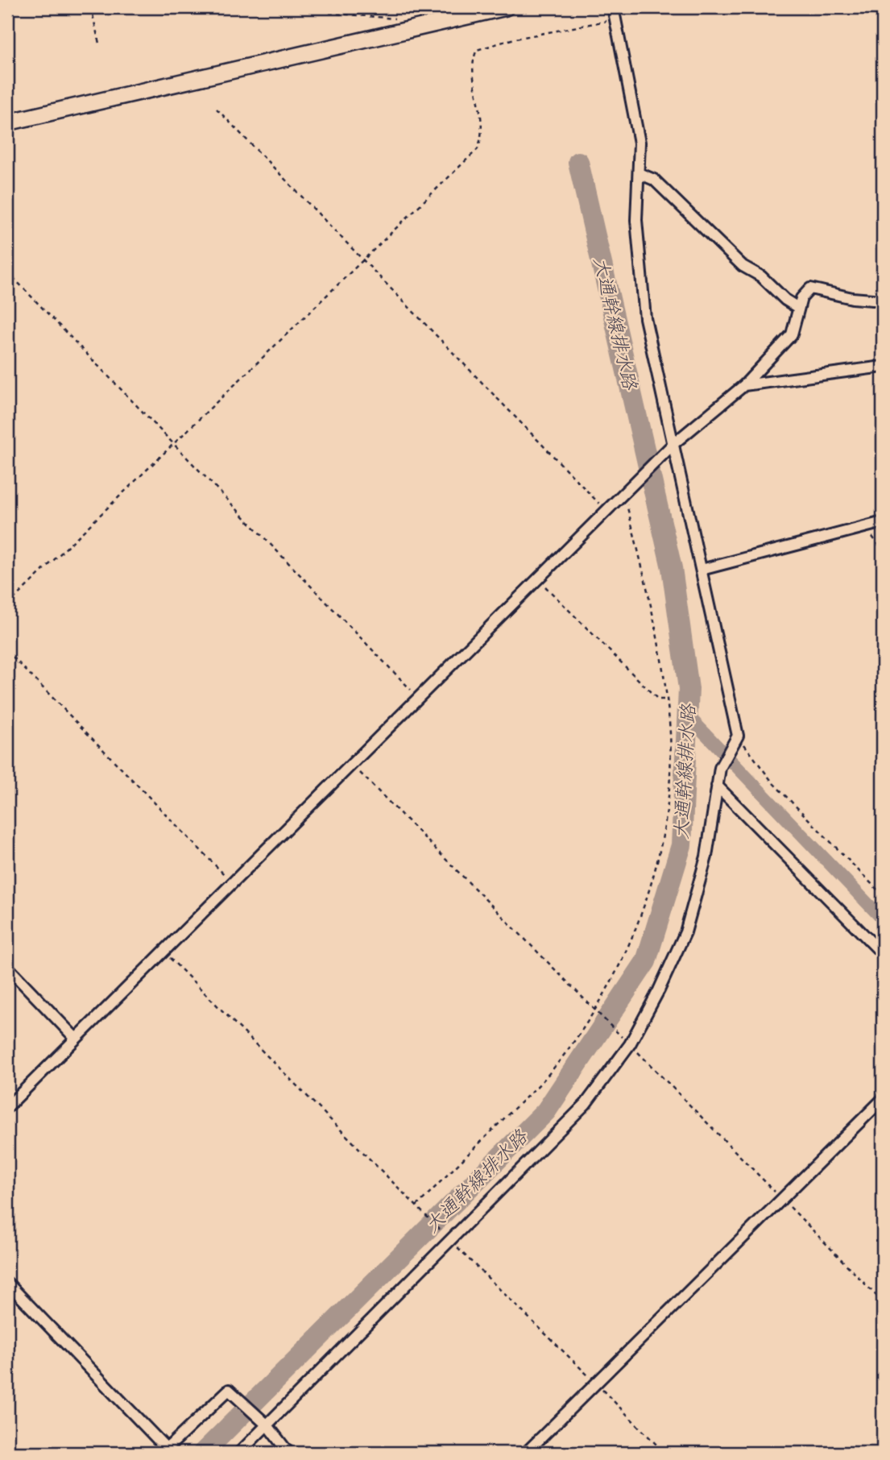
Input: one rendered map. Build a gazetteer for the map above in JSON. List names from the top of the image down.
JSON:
{
  "water": ["大通幹線排水路"]
}
